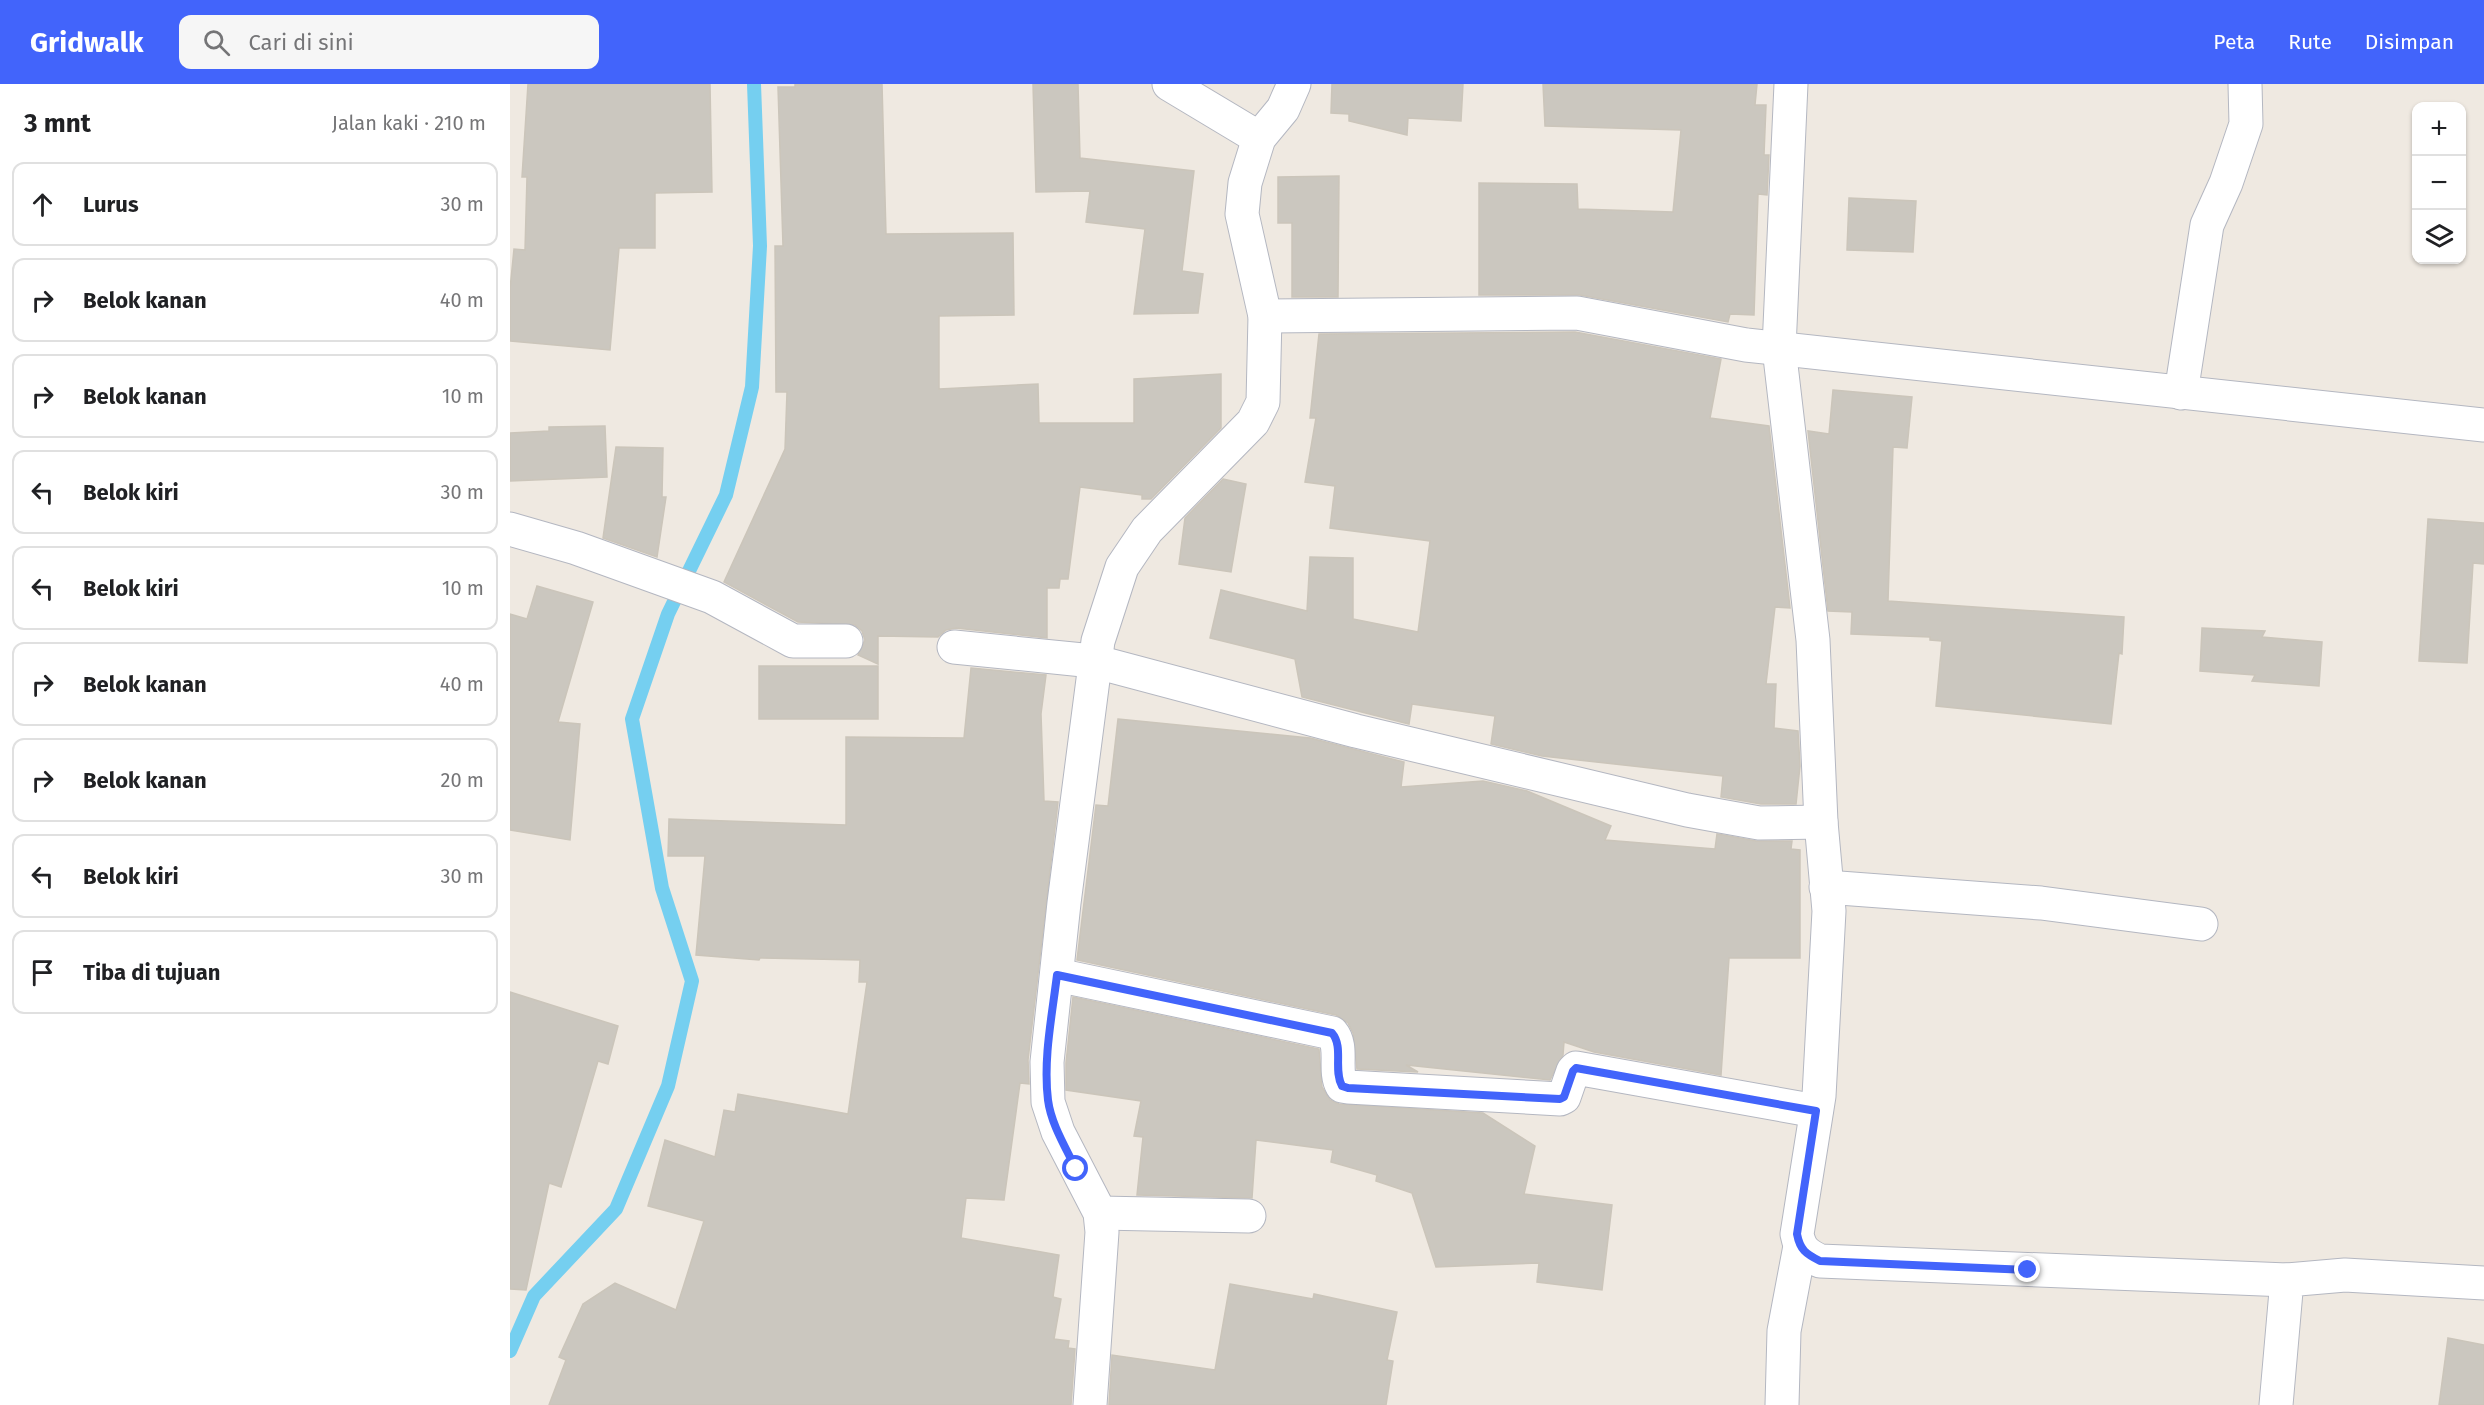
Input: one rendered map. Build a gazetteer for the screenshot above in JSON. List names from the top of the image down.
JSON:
{
  "page": {
    "header": "Gridwalk",
    "search": "Cari di sini",
    "nav": ["Peta", "Rute", "Disimpan"],
    "heading": ["3 mnt", "Jalan kaki · 210 m"],
    "map_buttons": ["+", "−"],
    "list": [
      ["Lurus", "30 m"],
      ["Belok kanan", "40 m"],
      ["Belok kanan", "10 m"],
      ["Belok kiri", "30 m"],
      ["Belok kiri", "10 m"],
      ["Belok kanan", "40 m"],
      ["Belok kanan", "20 m"],
      ["Belok kiri", "30 m"],
      "Tiba di tujuan"
    ]
  }
}
